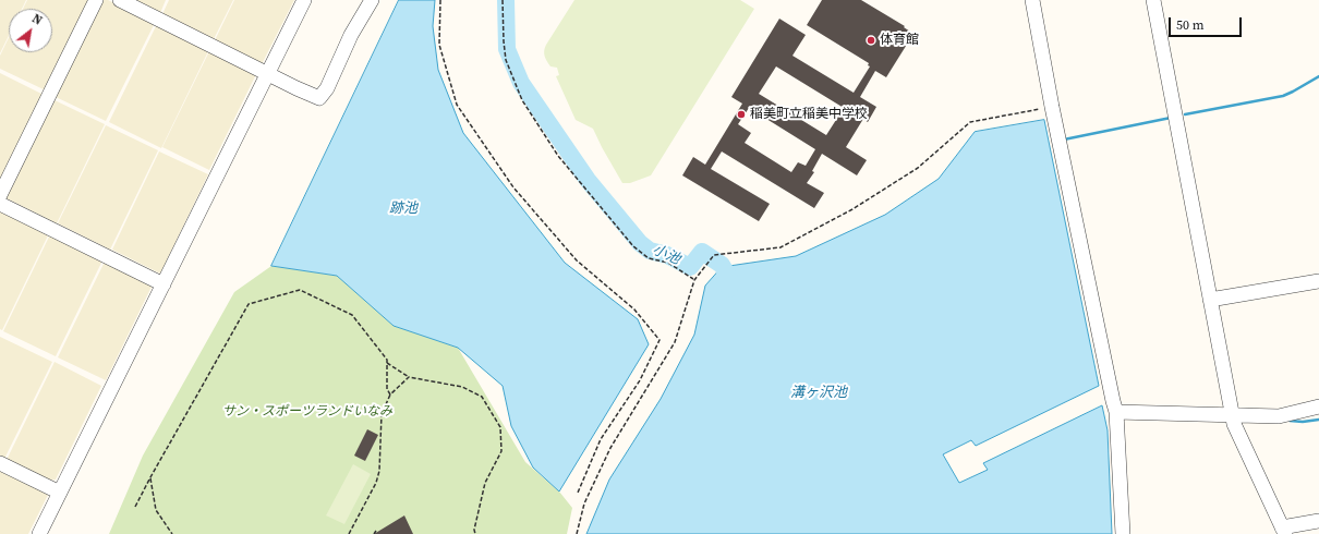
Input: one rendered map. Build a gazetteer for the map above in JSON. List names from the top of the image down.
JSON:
{
  "water": ["跡池", "小池", "溝ヶ沢池"],
  "parks": ["サン・スポーツランドいなみ"],
  "places": ["体育館", "稲美町立稲美中学校"],
  "scale_bar": "50 m",
  "north": "top right"
}
